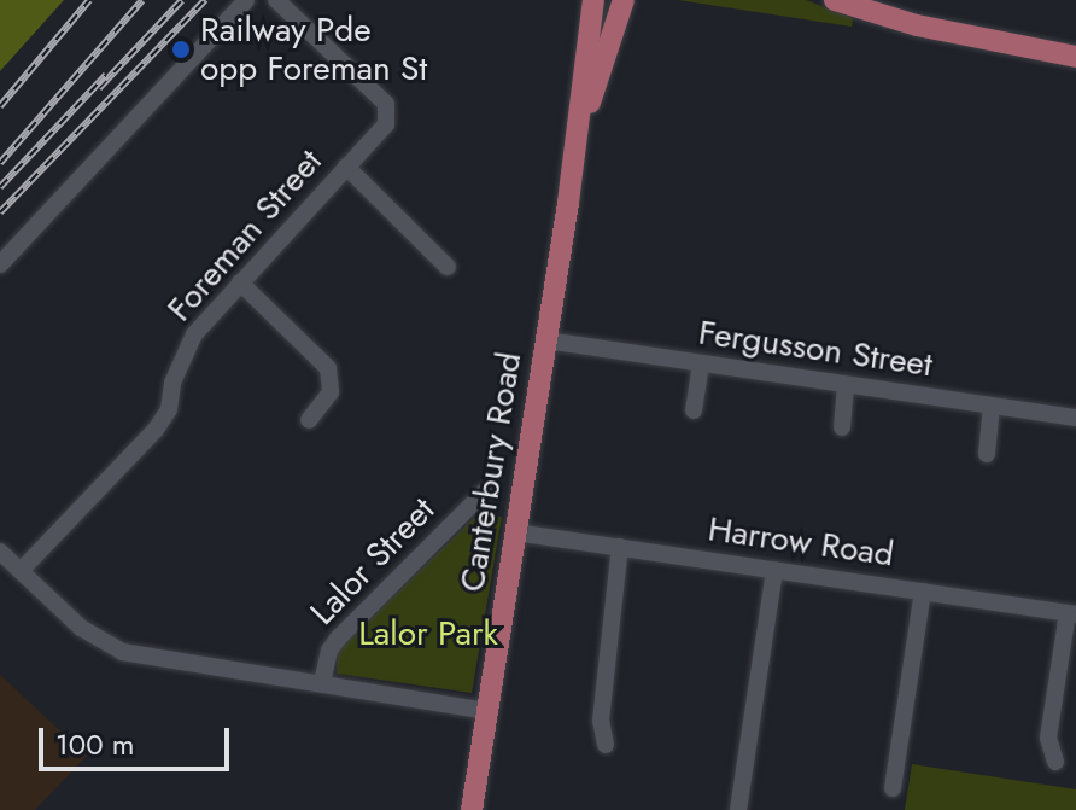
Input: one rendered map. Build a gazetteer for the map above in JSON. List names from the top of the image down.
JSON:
{
  "streets": {
    "main road": ["Canterbury Road"],
    "street": [
      "Foreman Street",
      "Fergusson Street",
      "Harrow Road",
      "Lalor Street"
    ]
  },
  "crossings": [
    ["Fergusson Street", "Canterbury Road"],
    ["Canterbury Road", "Harrow Road"]
  ],
  "parks": ["Lalor Park"],
  "places": ["Railway Pde opp Foreman St"],
  "scale_bar": "100 m"
}
